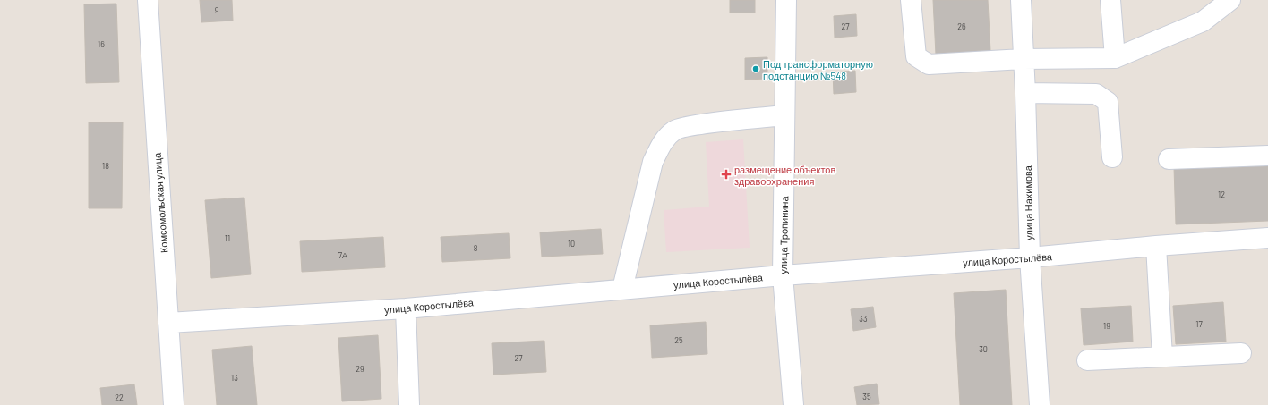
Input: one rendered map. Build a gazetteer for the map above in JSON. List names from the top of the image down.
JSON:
{
  "streets": {
    "street": [
      "Комсомольская улица",
      "улица Нахимова",
      "улица Тропинина",
      "улица Коростылёва"
    ]
  },
  "crossings": [
    ["Комсомольская улица", "улица Коростылёва"],
    ["улица Нахимова", "улица Коростылёва"],
    ["улица Тропинина", "улица Коростылёва"]
  ],
  "places": {
    "other": ["Под трансформаторную подстанцию №548"],
    "health": ["размещение объектов здравоохранения"]
  },
  "house_numbers": [
    "9",
    "27",
    "26",
    "16",
    "18",
    "12",
    "11",
    "10",
    "8",
    "7А",
    "33",
    "17",
    "19",
    "25",
    "30",
    "27",
    "29",
    "13",
    "35",
    "22"
  ]
}
